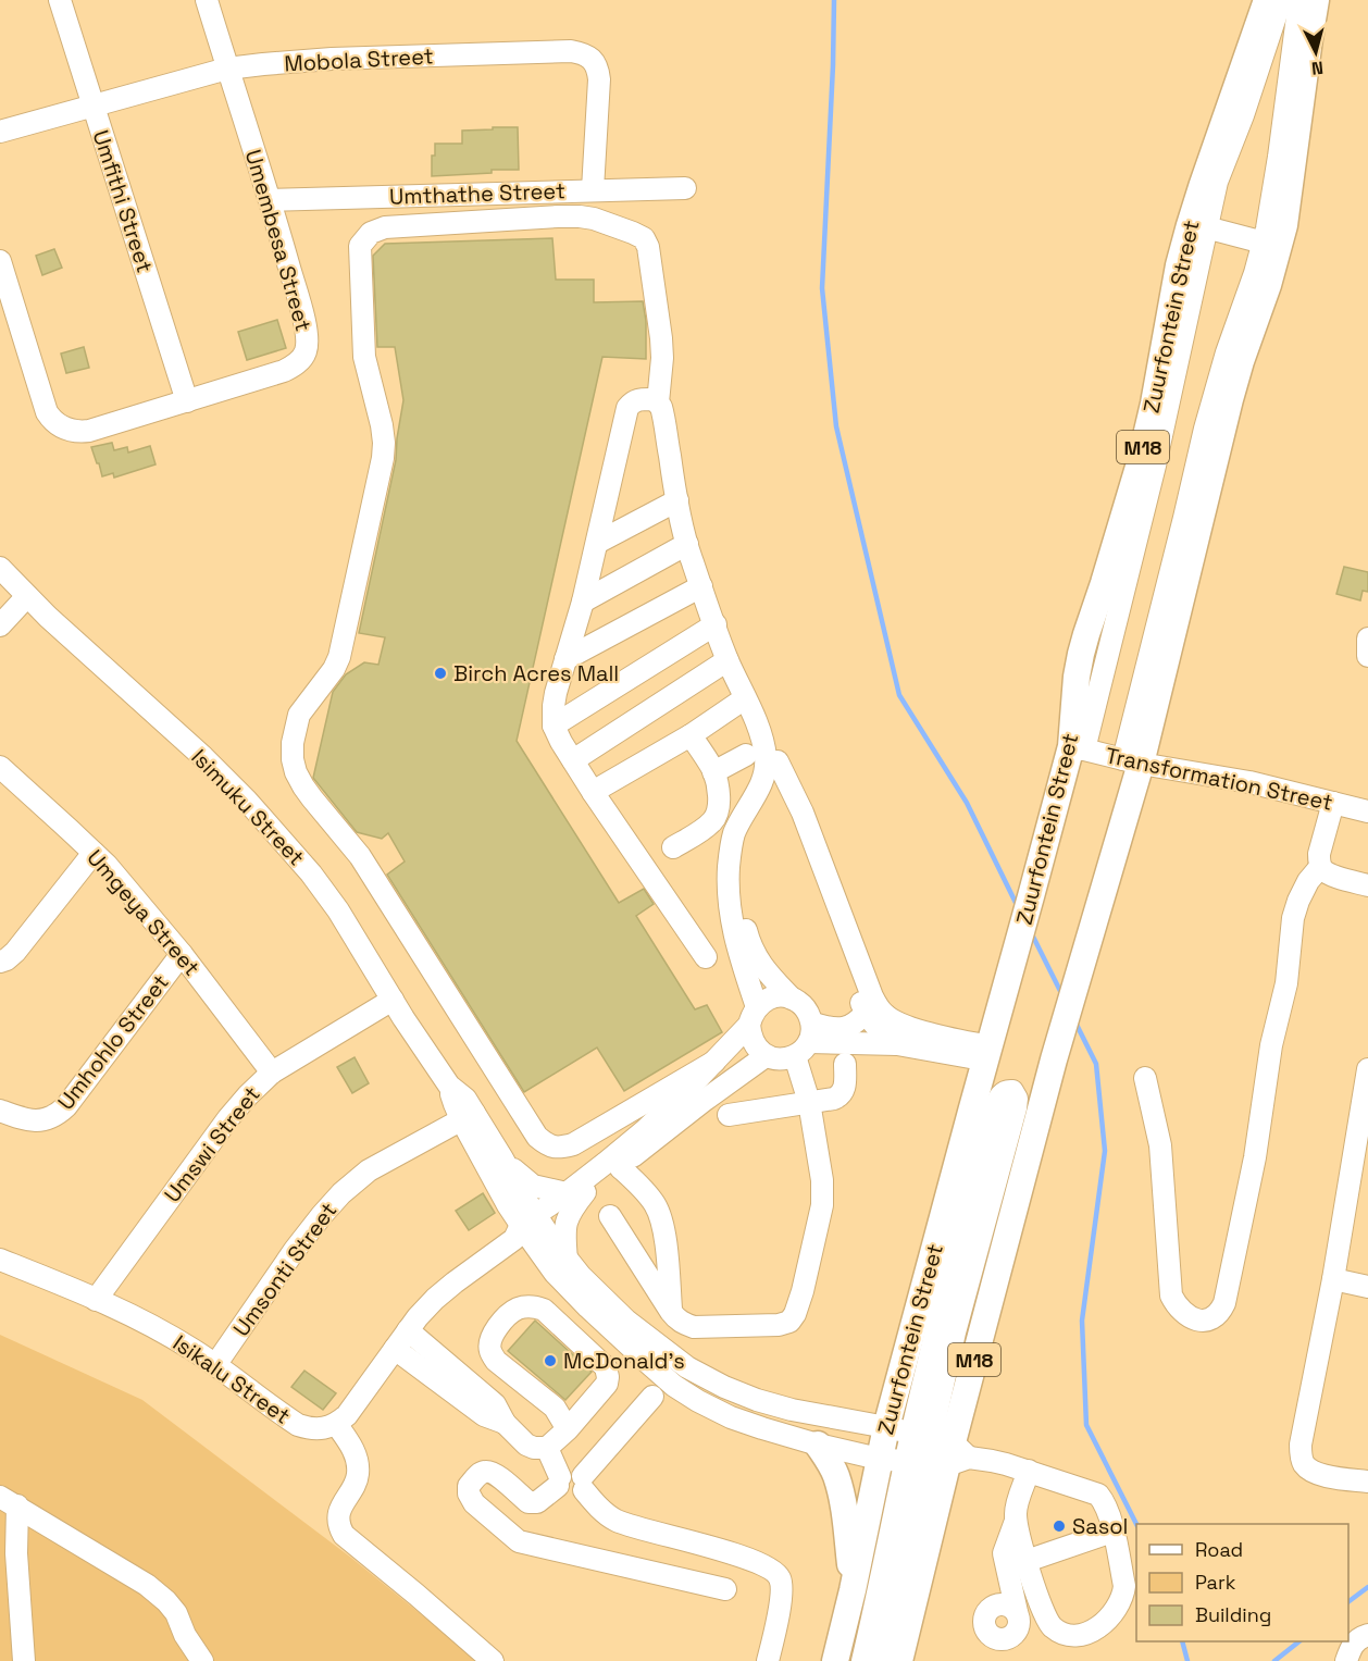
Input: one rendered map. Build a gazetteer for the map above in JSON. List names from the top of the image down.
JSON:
{
  "streets": {
    "main road": ["Zuurfontein Street", "M18"],
    "street": [
      "Mobola Street",
      "Umthathe Street",
      "Umfithi Street",
      "Umembesa Street",
      "Transformation Street",
      "Isimuku Street",
      "Umgeya Street",
      "Umhohlo Street",
      "Umswi Street",
      "Umsonti Street",
      "Isikalu Street"
    ]
  },
  "crossings": [
    ["Mobola Street", "Umthathe Street"],
    ["Mobola Street", "Umfithi Street"],
    ["Mobola Street", "Umembesa Street"],
    ["Umthathe Street", "Umembesa Street"],
    ["Umfithi Street", "Umembesa Street"],
    ["Zuurfontein Street", "Transformation Street"],
    ["M18", "Transformation Street"],
    ["Isimuku Street", "Umswi Street"],
    ["Isimuku Street", "Umsonti Street"],
    ["Umgeya Street", "Umhohlo Street"],
    ["Umgeya Street", "Umswi Street"],
    ["Umswi Street", "Isikalu Street"],
    ["Umsonti Street", "Isikalu Street"]
  ],
  "places": ["Birch Acres Mall", "McDonald's", "Sasol"],
  "legend": ["Road", "Park", "Building"],
  "north": "bottom"
}
